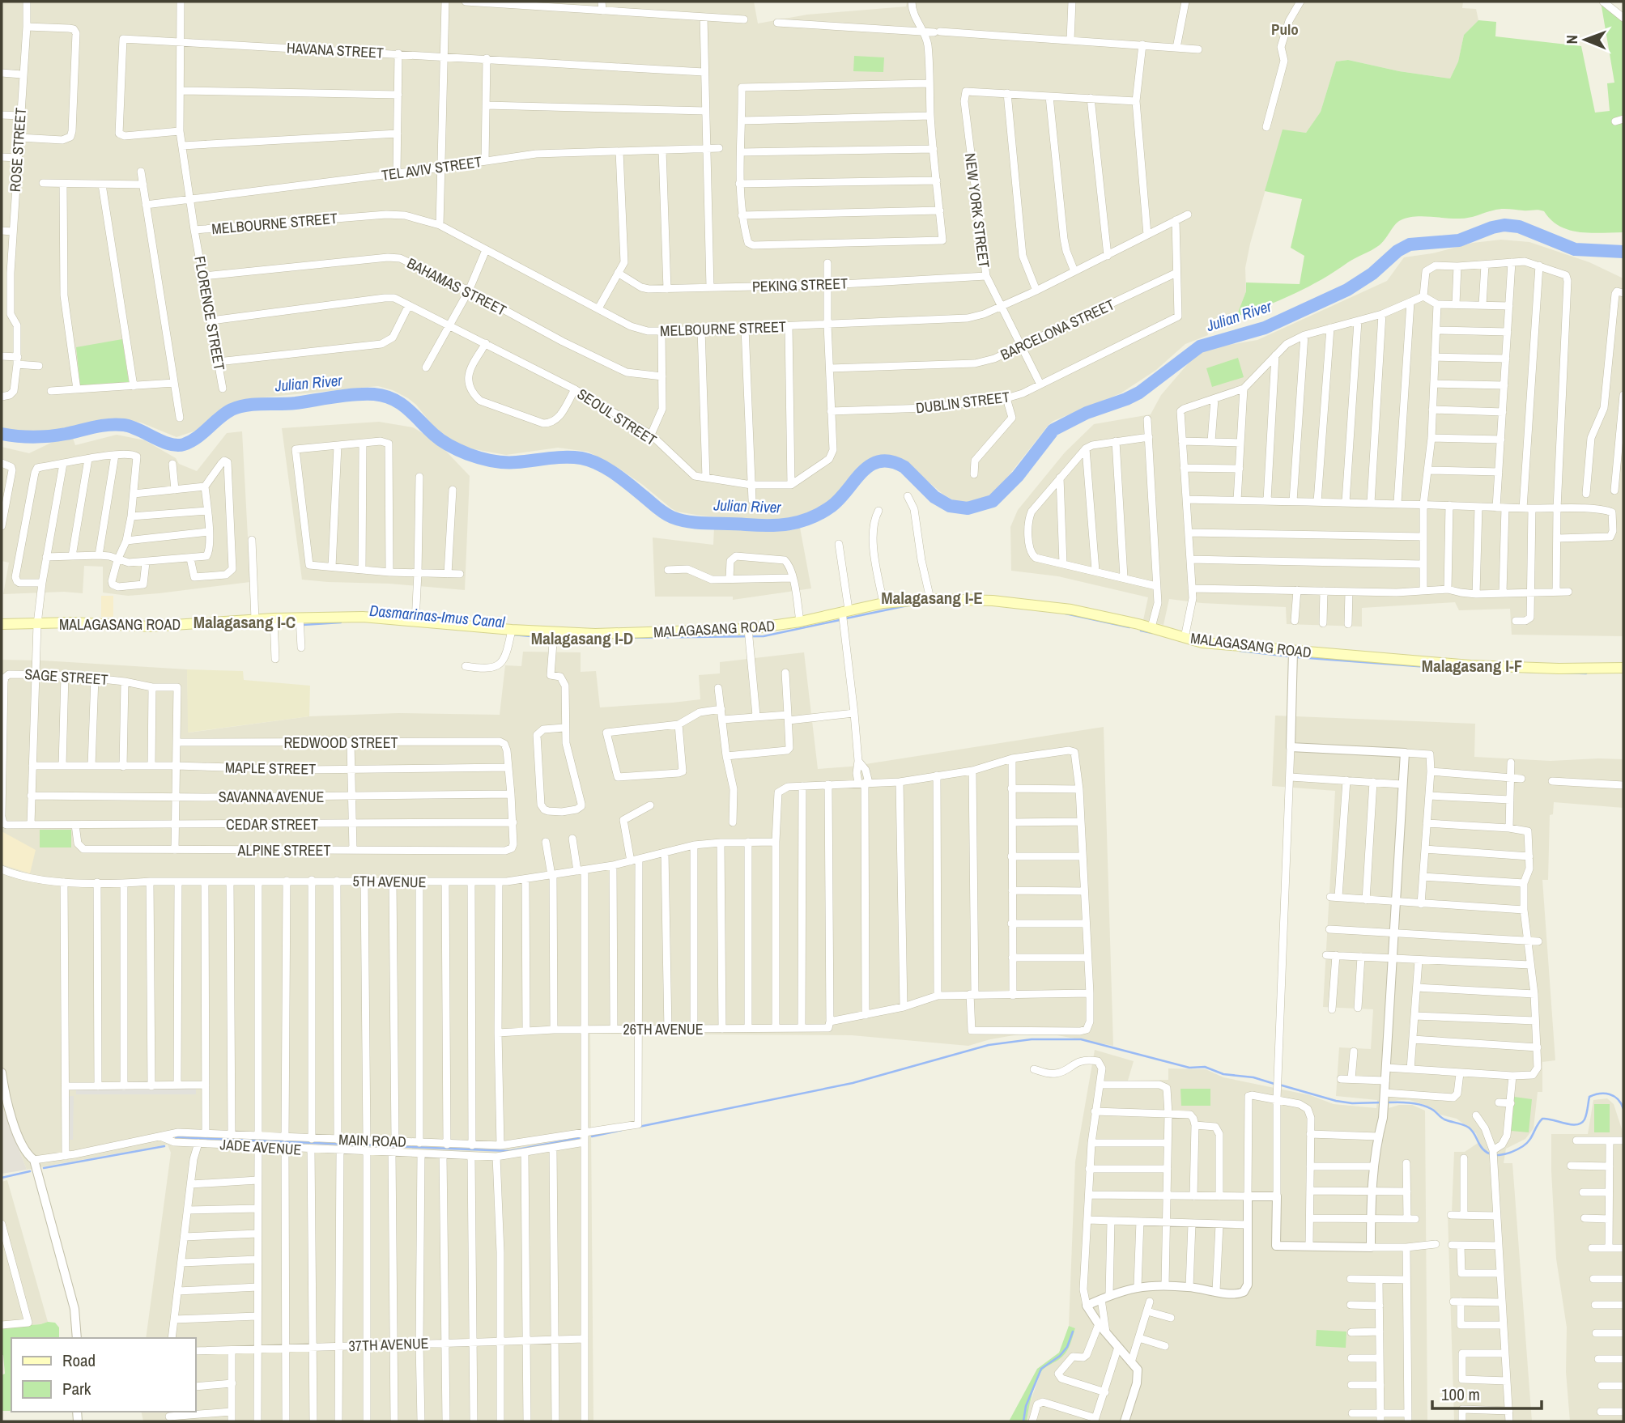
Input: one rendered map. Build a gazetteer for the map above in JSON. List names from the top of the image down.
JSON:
{
  "streets": {
    "main road": ["MALAGASANG ROAD"],
    "street": [
      "HAVANA STREET",
      "ROSE STREET",
      "TEL AVIV STREET",
      "NEW YORK STREET",
      "MELBOURNE STREET",
      "PEKING STREET",
      "BAHAMAS STREET",
      "FLORENCE STREET",
      "BARCELONA STREET",
      "DUBLIN STREET",
      "SEOUL STREET",
      "SAGE STREET",
      "REDWOOD STREET",
      "MAPLE STREET",
      "SAVANNA AVENUE",
      "CEDAR STREET",
      "ALPINE STREET",
      "5TH AVENUE",
      "26TH AVENUE",
      "MAIN ROAD",
      "JADE AVENUE",
      "37TH AVENUE"
    ]
  },
  "crossings": [
    ["HAVANA STREET", "FLORENCE STREET"],
    ["TEL AVIV STREET", "FLORENCE STREET"],
    ["NEW YORK STREET", "MELBOURNE STREET"],
    ["NEW YORK STREET", "PEKING STREET"],
    ["NEW YORK STREET", "BARCELONA STREET"],
    ["NEW YORK STREET", "DUBLIN STREET"],
    ["MELBOURNE STREET", "FLORENCE STREET"],
    ["BAHAMAS STREET", "FLORENCE STREET"],
    ["FLORENCE STREET", "SEOUL STREET"],
    ["BARCELONA STREET", "DUBLIN STREET"],
    ["SAGE STREET", "REDWOOD STREET"],
    ["SAGE STREET", "CEDAR STREET"],
    ["REDWOOD STREET", "MAPLE STREET"],
    ["CEDAR STREET", "ALPINE STREET"],
    ["26TH AVENUE", "MAIN ROAD"],
    ["MAIN ROAD", "JADE AVENUE"]
  ],
  "districts": [
    "Pulo",
    "Malagasang I-E",
    "Malagasang I-C",
    "Malagasang I-D",
    "Malagasang I-F"
  ],
  "water": ["Julian River", "Dasmarinas-Imus Canal"],
  "legend": ["Road", "Park"],
  "scale_bar": "100 m",
  "north": "left"
}
